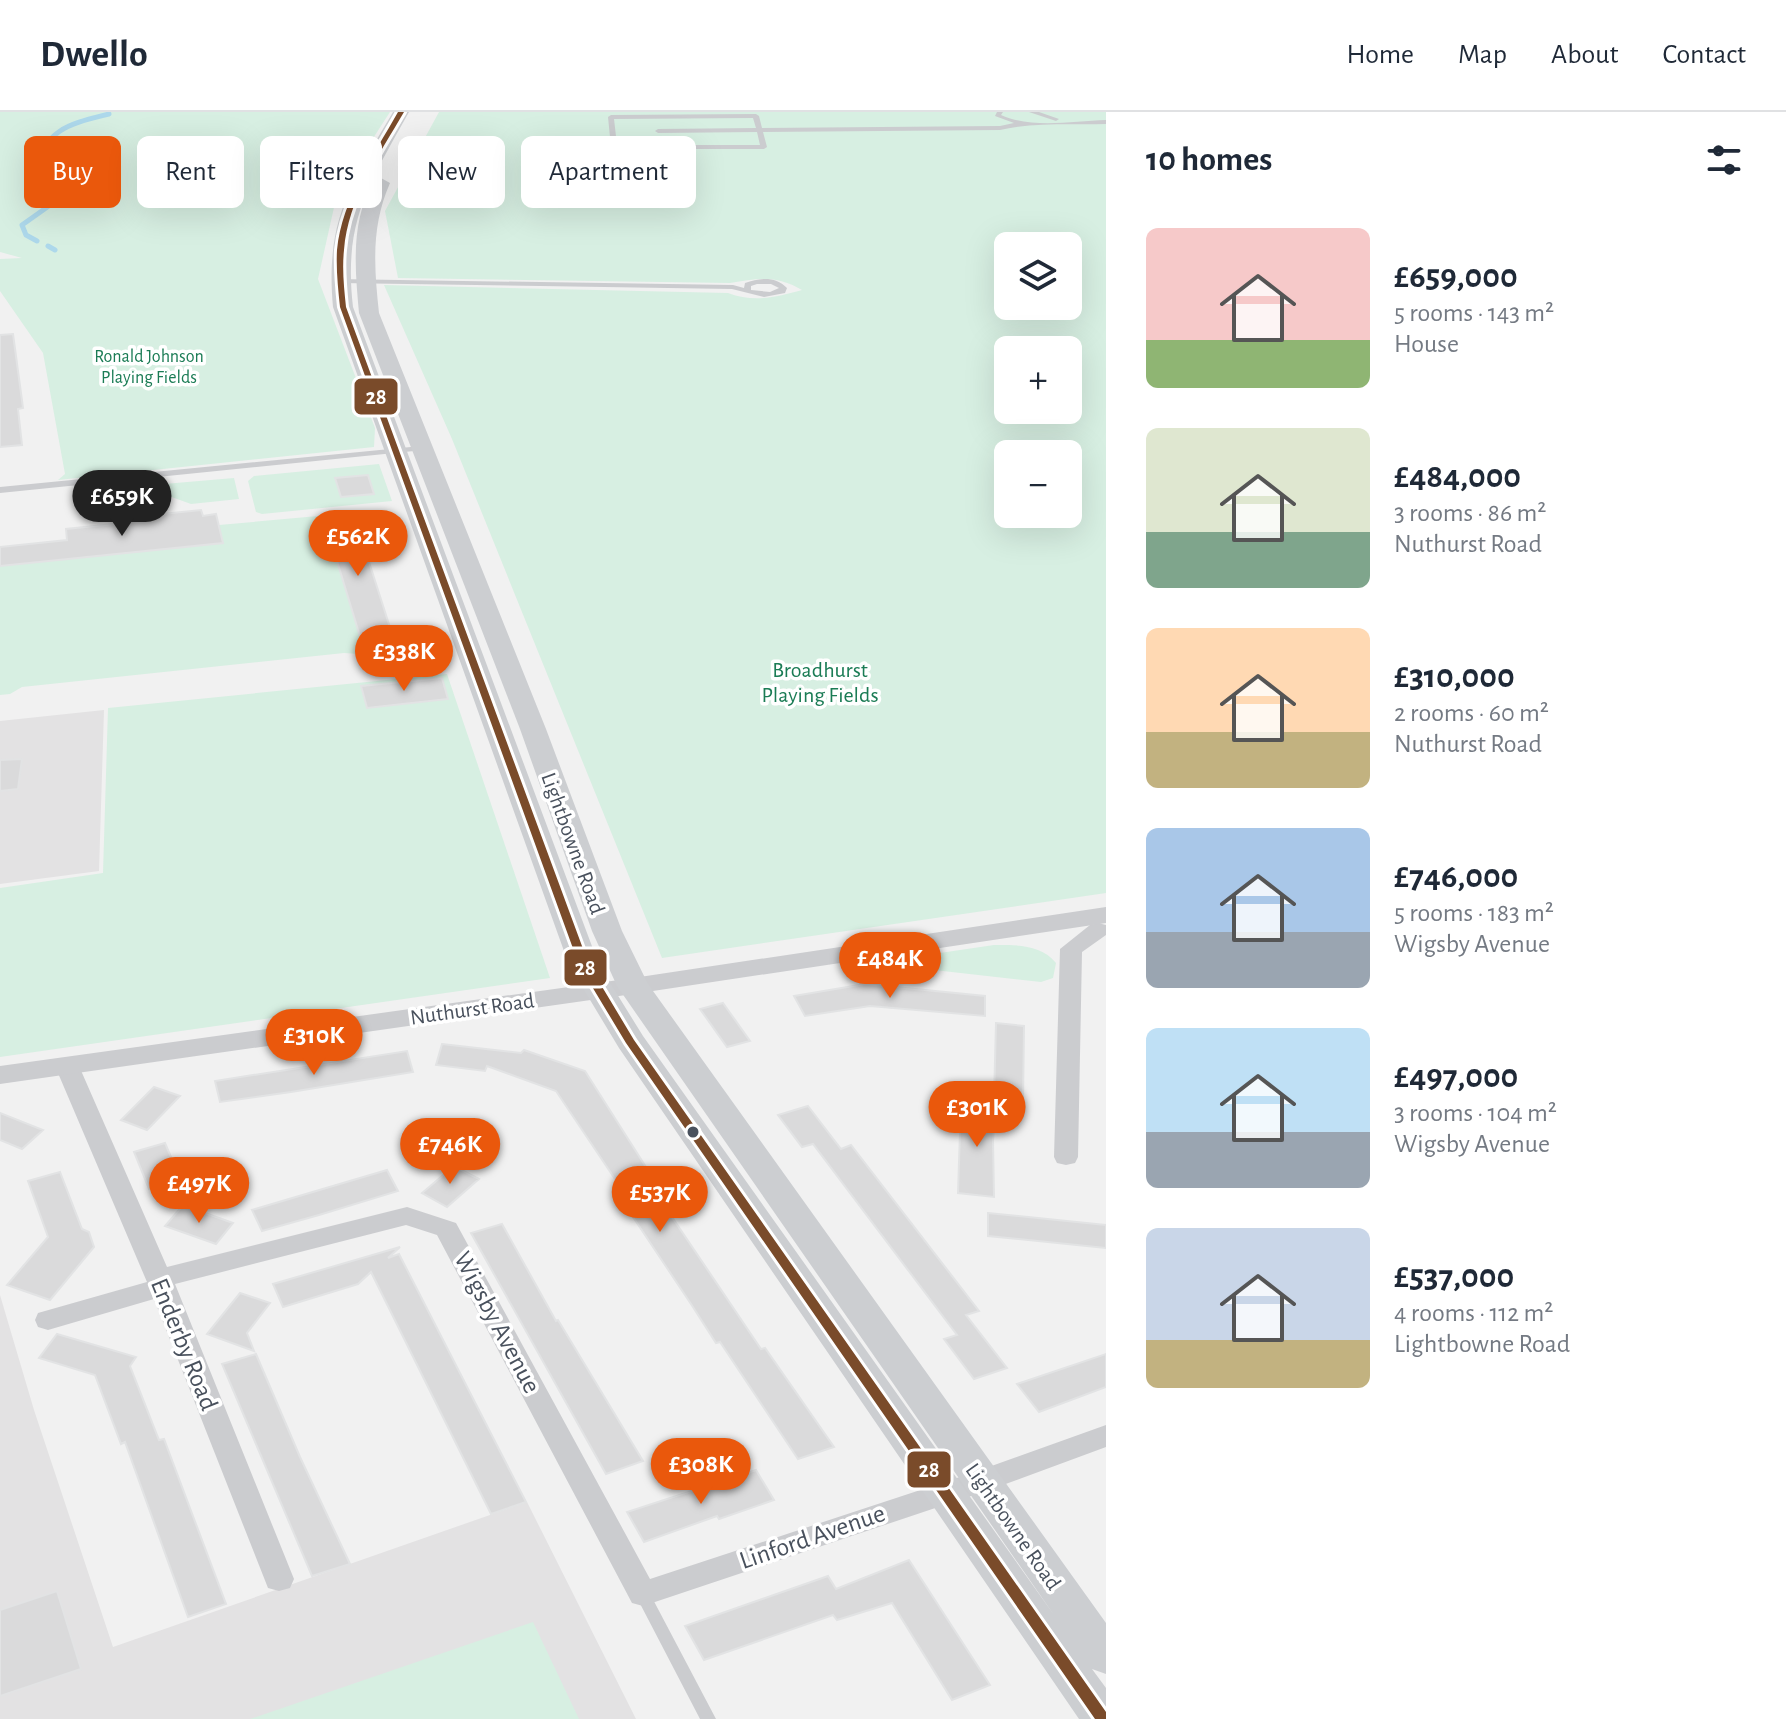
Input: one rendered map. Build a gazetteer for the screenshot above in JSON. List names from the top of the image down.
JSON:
{
  "streets": {
    "main road": ["Lightbowne Road"],
    "street": [
      "Nuthurst Road",
      "Wigsby Avenue",
      "Enderby Road",
      "Linford Avenue"
    ]
  },
  "crossings": [
    ["Lightbowne Road", "Nuthurst Road"],
    ["Lightbowne Road", "Linford Avenue"],
    ["Nuthurst Road", "Enderby Road"],
    ["Wigsby Avenue", "Enderby Road"],
    ["Wigsby Avenue", "Linford Avenue"]
  ],
  "parks": ["Ronald Johnson Playing Fields", "Broadhurst Playing Fields"],
  "lines": ["transit line 28"],
  "page": {
    "header": "Dwello",
    "nav": [
      "Home",
      "Map",
      "About",
      "Contact"
    ],
    "heading": "10 homes",
    "chip": [
      "Buy",
      "Rent",
      "Filters",
      "New",
      "Apartment"
    ],
    "list": [
      {
        "name": "£659,000",
        "note": "5 rooms · 143 m² · House"
      },
      {
        "name": "£484,000",
        "note": "3 rooms · 86 m² · Nuthurst Road"
      },
      {
        "name": "£310,000",
        "note": "2 rooms · 60 m² · Nuthurst Road"
      },
      {
        "name": "£746,000",
        "note": "5 rooms · 183 m² · Wigsby Avenue"
      },
      {
        "name": "£497,000",
        "note": "3 rooms · 104 m² · Wigsby Avenue"
      },
      {
        "name": "£537,000",
        "note": "4 rooms · 112 m² · Lightbowne Road"
      }
    ],
    "map_buttons": ["+", "−"],
    "price": [
      "£659K",
      "£562K",
      "£338K",
      "£484K",
      "£310K",
      "£301K",
      "£746K",
      "£497K",
      "£537K",
      "£308K"
    ]
  }
}
